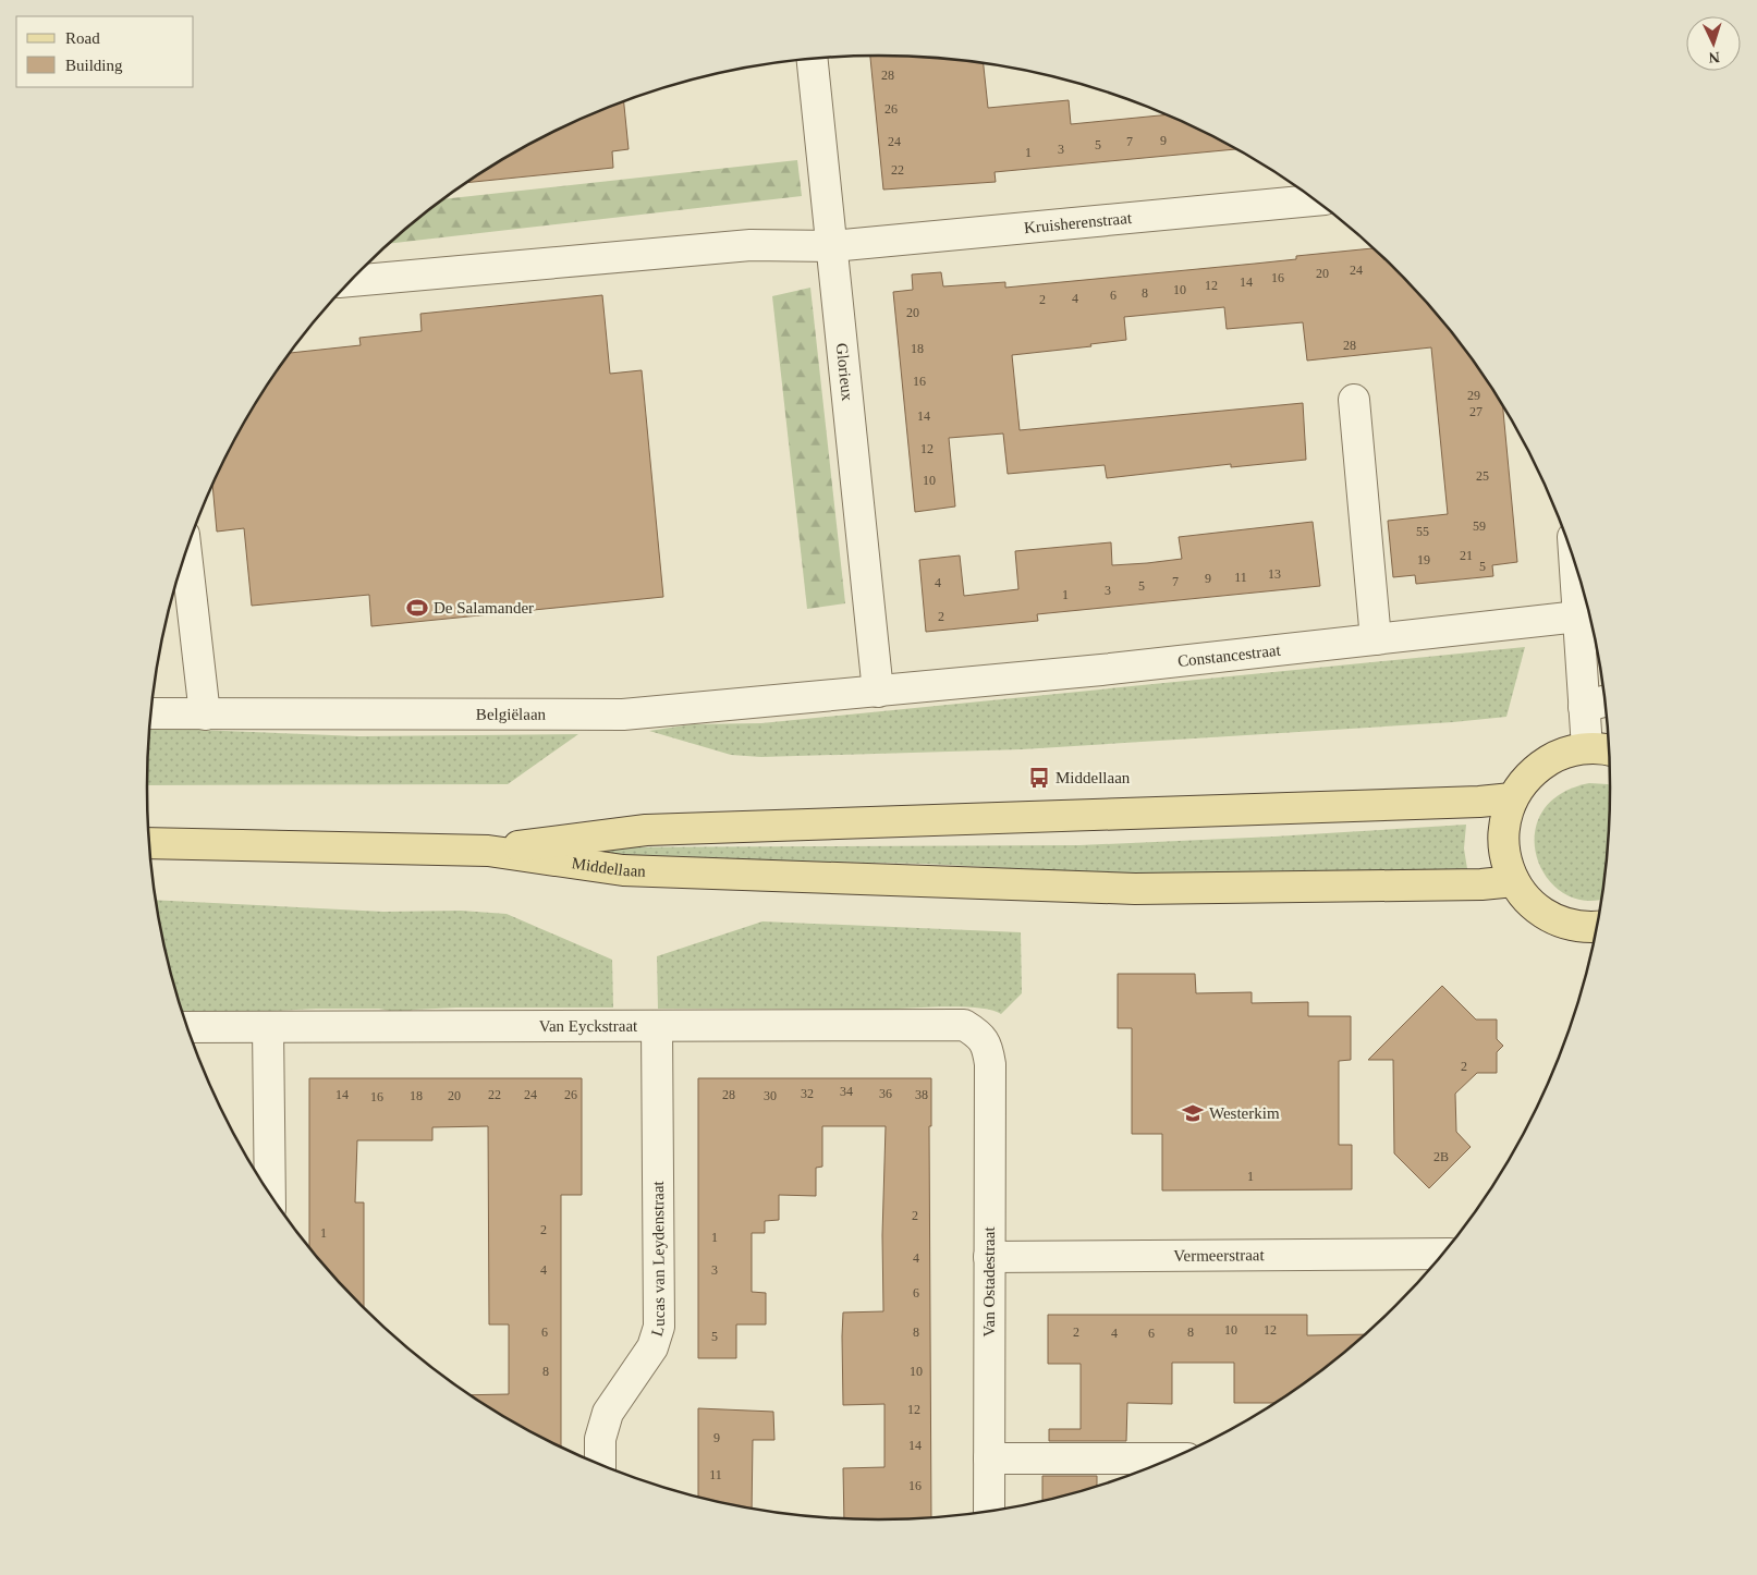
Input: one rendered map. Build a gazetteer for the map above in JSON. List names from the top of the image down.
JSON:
{
  "streets": {
    "main road": ["Middellaan"],
    "street": [
      "Kruisherenstraat",
      "Glorieux",
      "Constancestraat",
      "Belgiëlaan",
      "Van Eyckstraat",
      "Vermeerstraat",
      "Lucas van Leydenstraat",
      "Van Ostadestraat"
    ]
  },
  "crossings": [
    ["Kruisherenstraat", "Glorieux"],
    ["Glorieux", "Constancestraat"],
    ["Glorieux", "Belgiëlaan"],
    ["Constancestraat", "Belgiëlaan"],
    ["Van Eyckstraat", "Lucas van Leydenstraat"],
    ["Van Eyckstraat", "Van Ostadestraat"],
    ["Vermeerstraat", "Van Ostadestraat"]
  ],
  "places": {
    "sports": ["De Salamander"],
    "bus stop": ["Middellaan"],
    "school or university": ["Westerkim"]
  },
  "house_numbers": [
    "28",
    "26",
    "9",
    "24",
    "7",
    "5",
    "3",
    "1",
    "22",
    "24",
    "20",
    "16",
    "14",
    "12",
    "10",
    "8",
    "6",
    "4",
    "2",
    "20",
    "28",
    "18",
    "16",
    "29",
    "27",
    "14",
    "12",
    "25",
    "10",
    "59",
    "55",
    "21",
    "19",
    "5",
    "13",
    "11",
    "9",
    "7",
    "4",
    "5",
    "3",
    "1",
    "2",
    "2",
    "34",
    "32",
    "36",
    "14",
    "22",
    "24",
    "26",
    "28",
    "38",
    "18",
    "20",
    "30",
    "16",
    "2B",
    "1",
    "2",
    "2",
    "1",
    "1",
    "4",
    "4",
    "3",
    "6",
    "10",
    "12",
    "6",
    "8",
    "2",
    "8",
    "4",
    "6",
    "5",
    "8",
    "10",
    "12",
    "9",
    "14",
    "11",
    "16"
  ],
  "legend": ["Road", "Building"],
  "north": "bottom"
}
